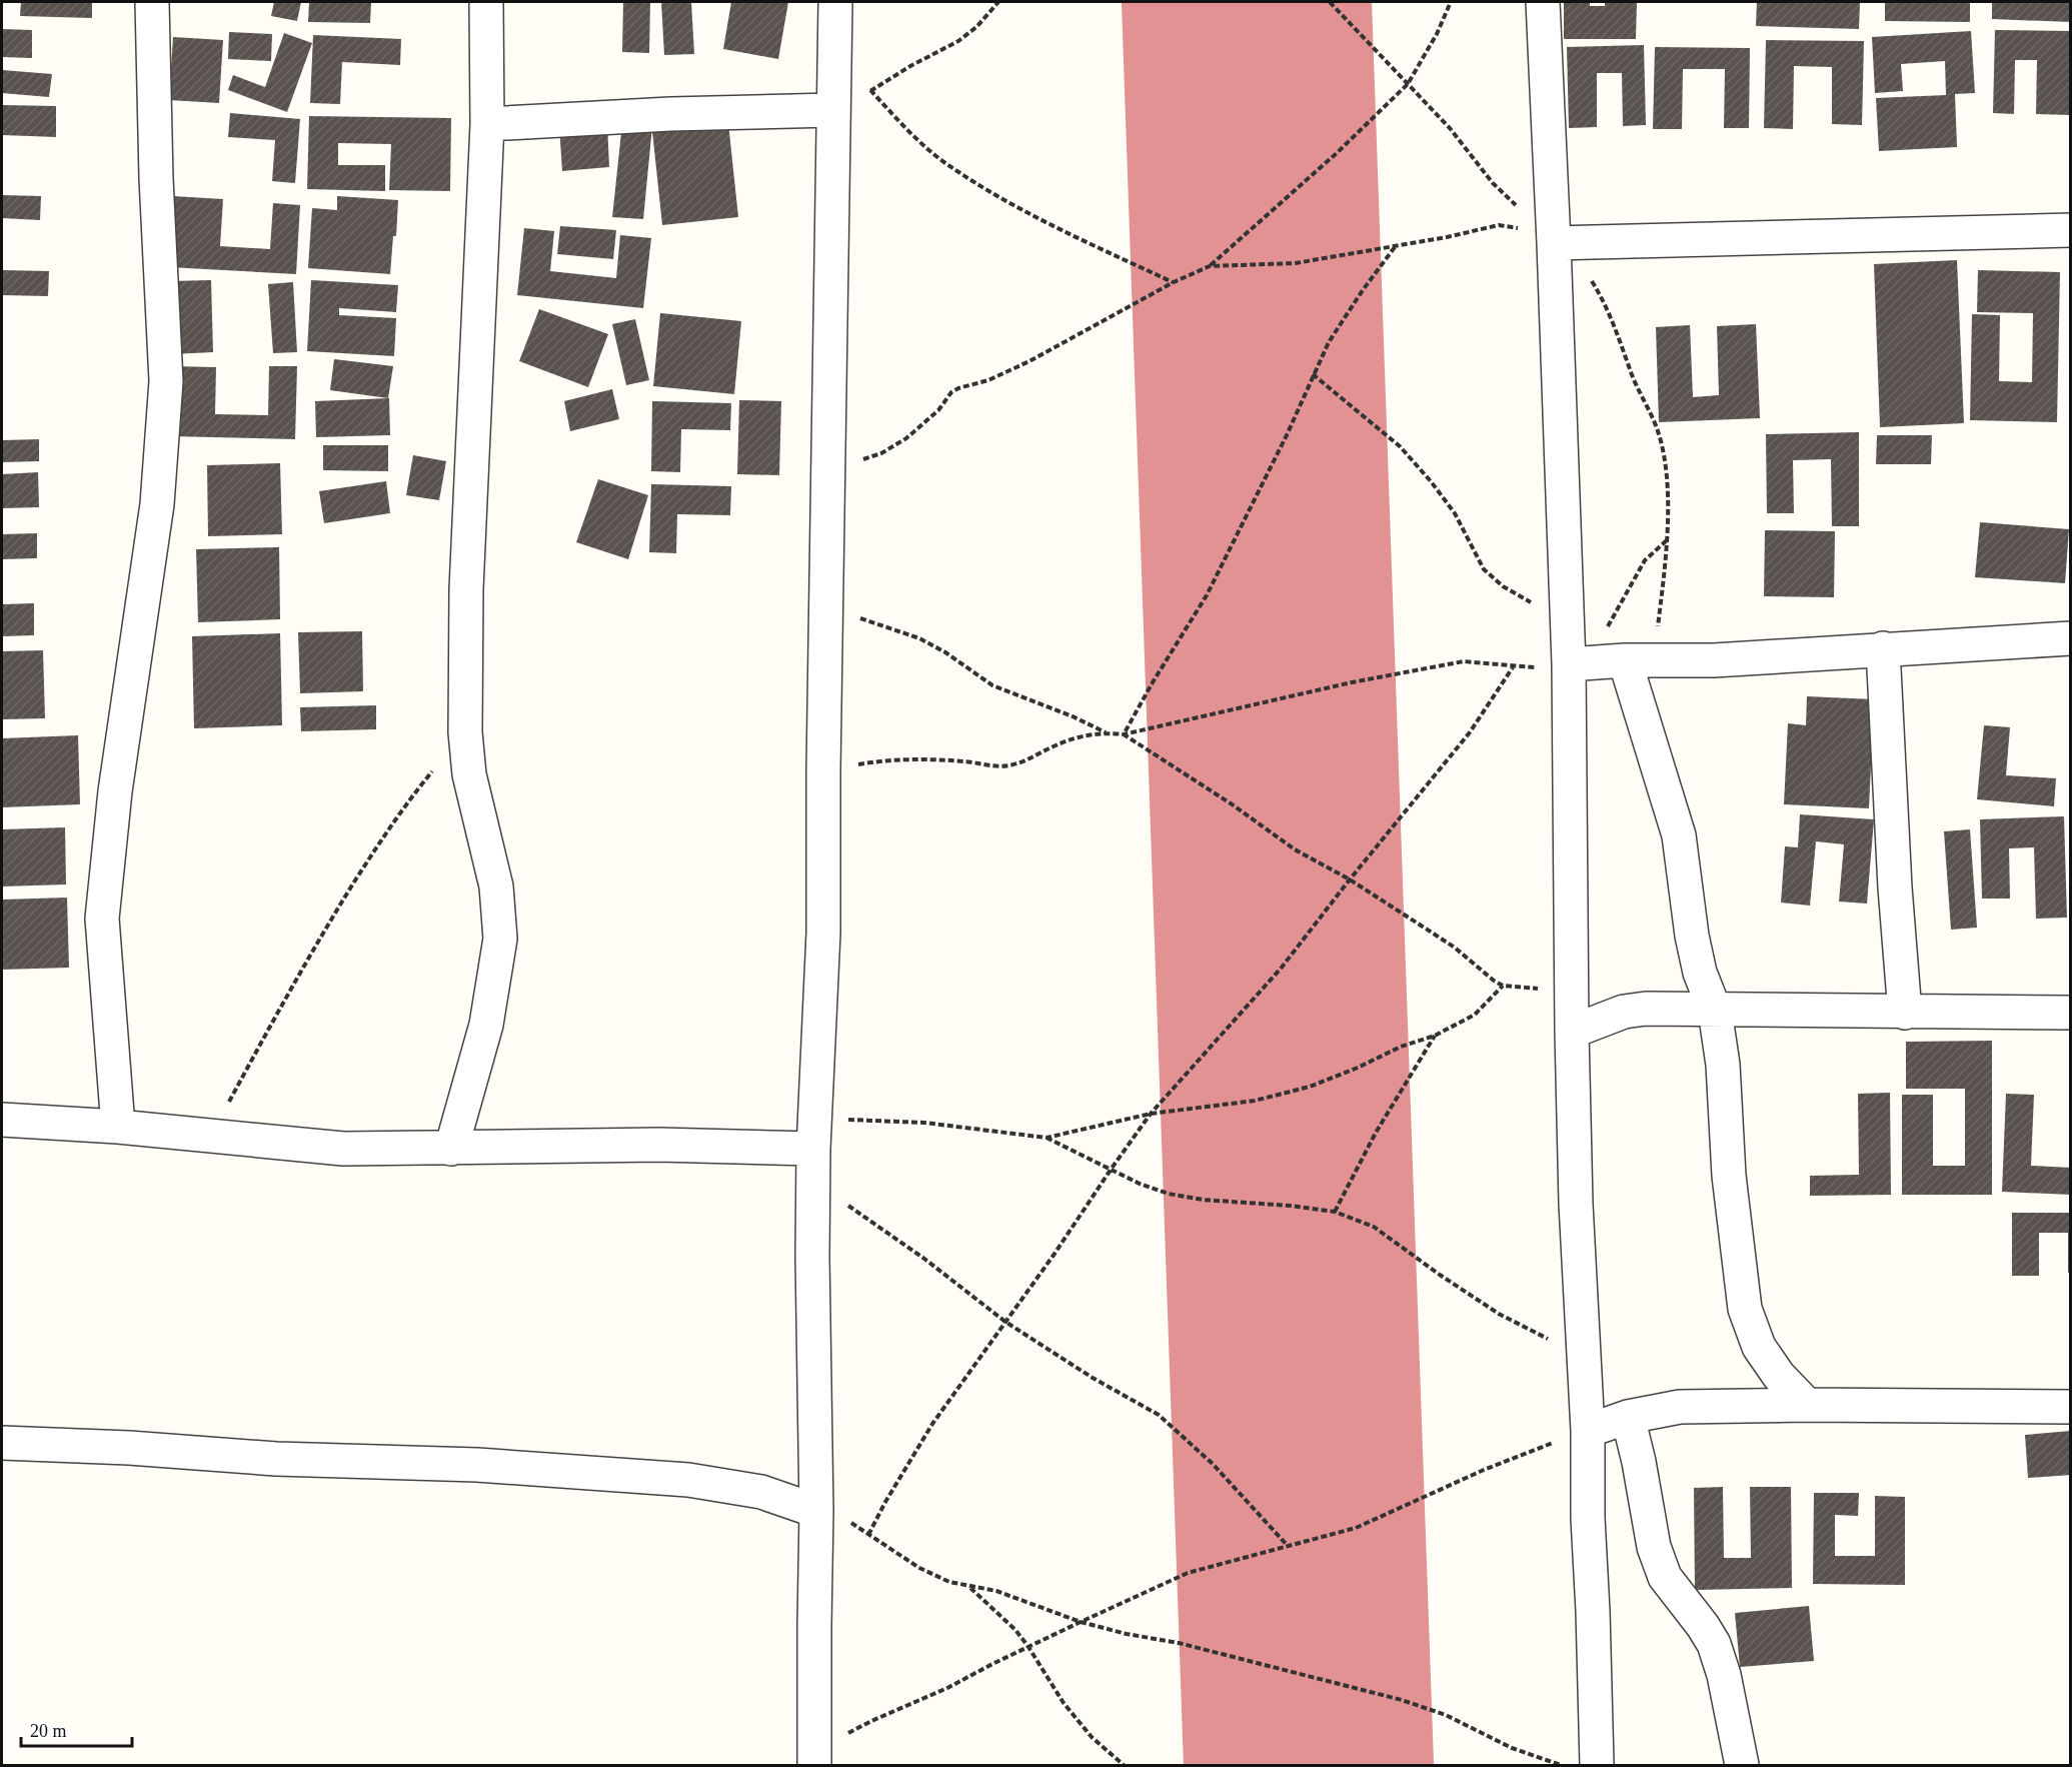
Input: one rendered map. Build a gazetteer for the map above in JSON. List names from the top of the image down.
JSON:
{
  "scale_bar": "20 m"
}
